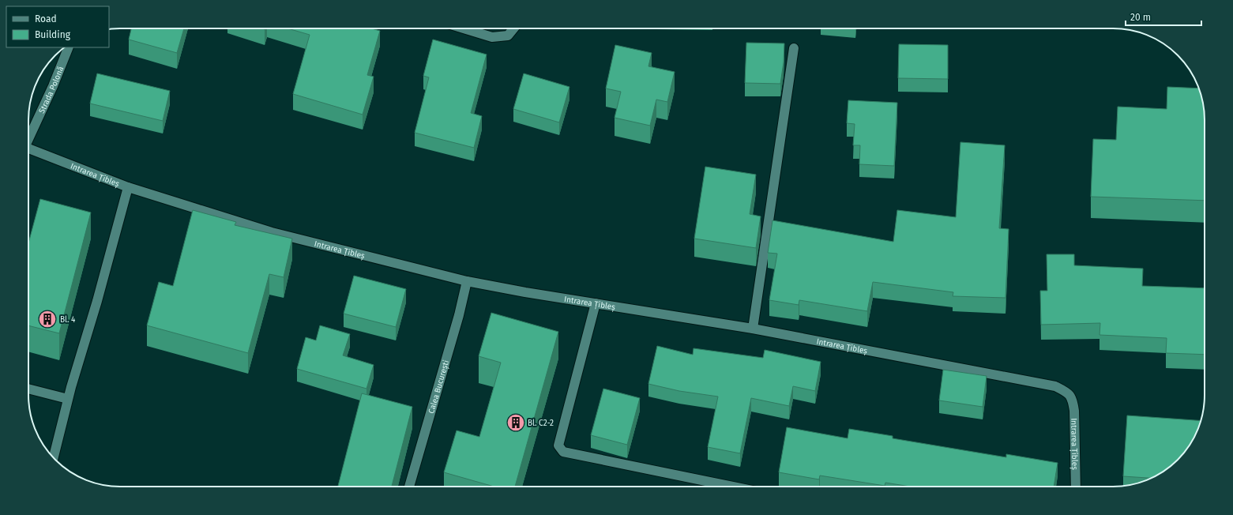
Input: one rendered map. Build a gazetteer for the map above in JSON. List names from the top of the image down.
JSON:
{
  "streets": {
    "street": ["Strada Polonă", "Intrarea Țibleș", "Calea București"]
  },
  "crossings": [
    ["Intrarea Țibleș", "Calea București"]
  ],
  "places": {
    "building": ["Bl. 4", "Bl. C2-2"]
  },
  "legend": ["Road", "Building"],
  "scale_bar": "20 m"
}
